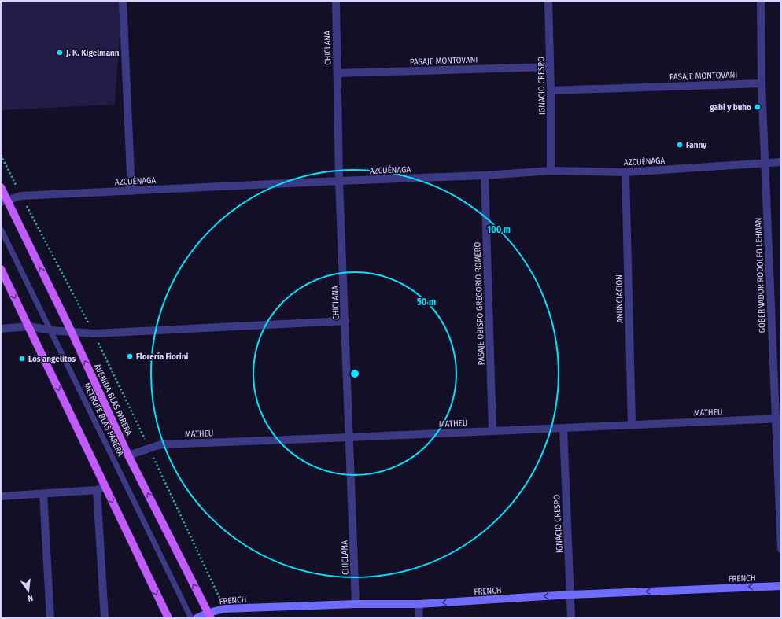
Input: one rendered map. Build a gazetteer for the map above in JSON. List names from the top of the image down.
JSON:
{
  "streets": {
    "main road": ["AVENIDA BLAS PARERA"],
    "street": [
      "CHICLANA",
      "PASAJE MONTOVANI",
      "IGNACIO CRESPO",
      "AZCUÉNAGA",
      "GOBERNADOR RODOLFO LEHMAN",
      "ANUNCIACION",
      "PASAJE OBISPO GREGORIO ROMERO",
      "MATHEU",
      "FRENCH"
    ],
    "lane": ["METROFE BLAS PARERA"]
  },
  "crossings": [
    ["CHICLANA", "PASAJE MONTOVANI"],
    ["CHICLANA", "AZCUÉNAGA"],
    ["CHICLANA", "MATHEU"],
    ["CHICLANA", "FRENCH"],
    ["PASAJE MONTOVANI", "IGNACIO CRESPO"],
    ["PASAJE MONTOVANI", "GOBERNADOR RODOLFO LEHMAN"],
    ["IGNACIO CRESPO", "AZCUÉNAGA"],
    ["IGNACIO CRESPO", "MATHEU"],
    ["IGNACIO CRESPO", "FRENCH"],
    ["AZCUÉNAGA", "GOBERNADOR RODOLFO LEHMAN"],
    ["AZCUÉNAGA", "ANUNCIACION"],
    ["AZCUÉNAGA", "PASAJE OBISPO GREGORIO ROMERO"],
    ["AZCUÉNAGA", "AVENIDA BLAS PARERA"],
    ["GOBERNADOR RODOLFO LEHMAN", "MATHEU"],
    ["ANUNCIACION", "MATHEU"],
    ["PASAJE OBISPO GREGORIO ROMERO", "MATHEU"],
    ["AVENIDA BLAS PARERA", "MATHEU"],
    ["AVENIDA BLAS PARERA", "FRENCH"]
  ],
  "one_way": ["FRENCH"],
  "places": [
    "J. K. Kigelmann",
    "gabi y buho",
    "Fanny",
    "Florería Fiorini",
    "Los angelitos"
  ],
  "north": "bottom",
  "rings": ["100 m", "50 m"]
}
